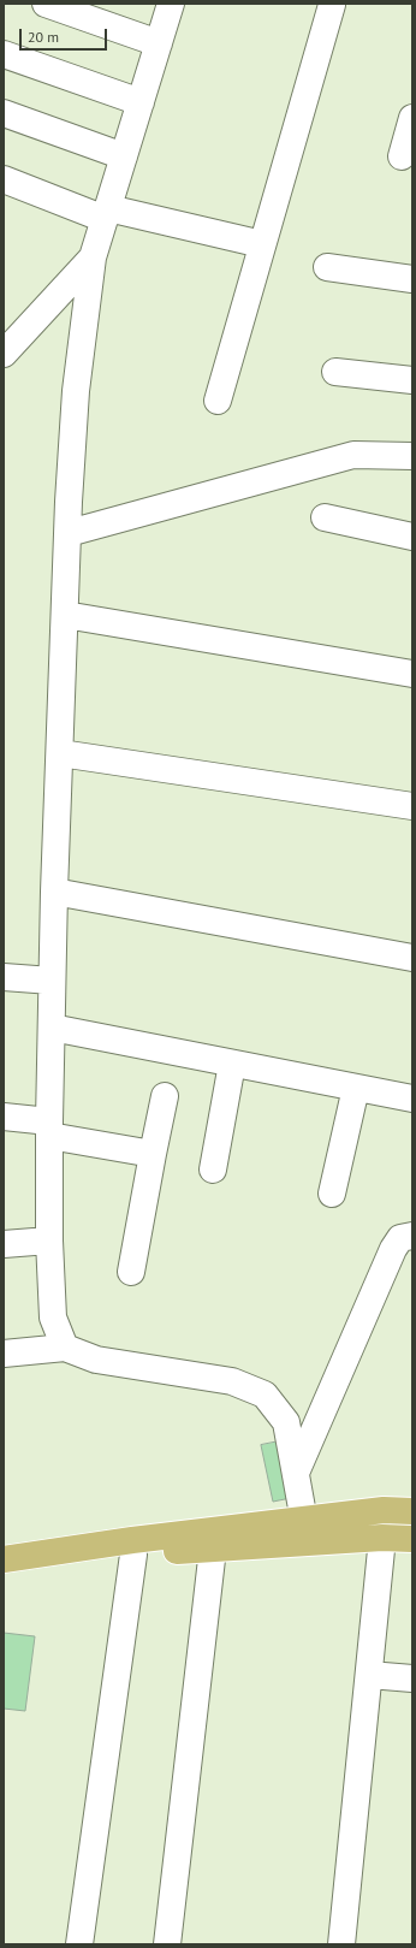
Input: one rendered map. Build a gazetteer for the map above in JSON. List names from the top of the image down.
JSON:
{
  "scale_bar": "20 m"
}
